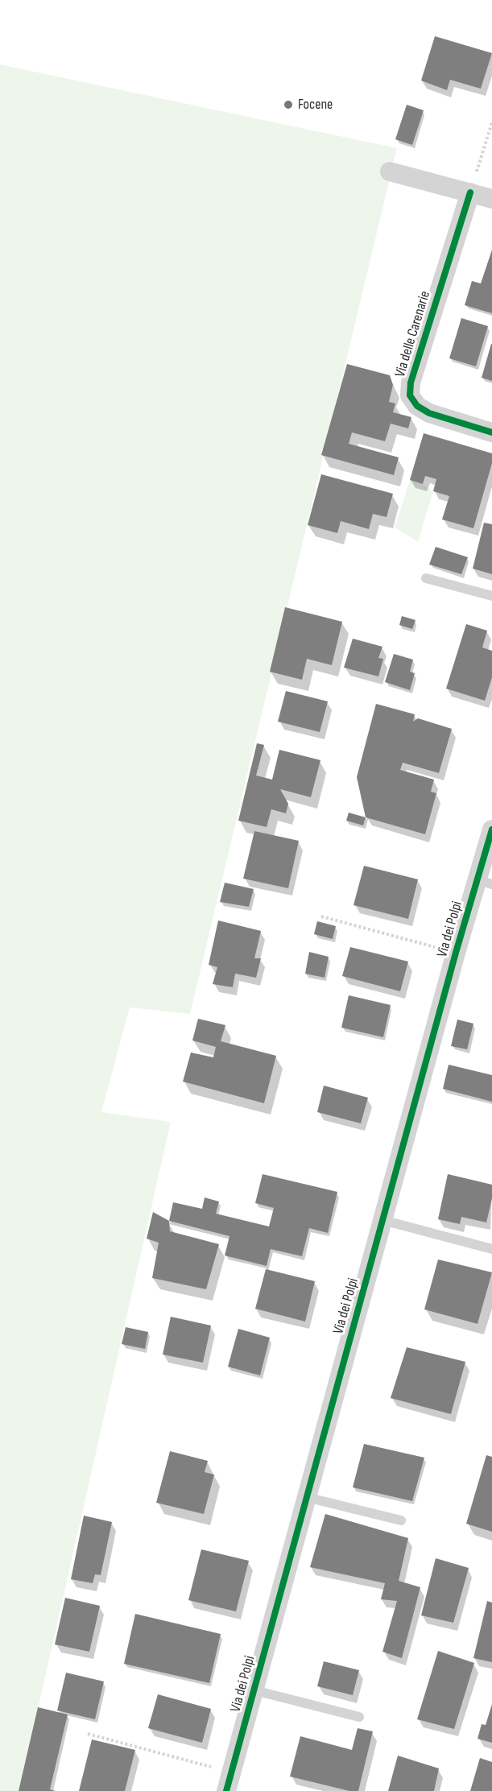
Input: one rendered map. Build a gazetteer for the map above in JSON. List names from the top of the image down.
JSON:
{
  "streets": {
    "street": ["Via delle Carenarie", "Via dei Polpi"]
  },
  "places": ["Focene"]
}
